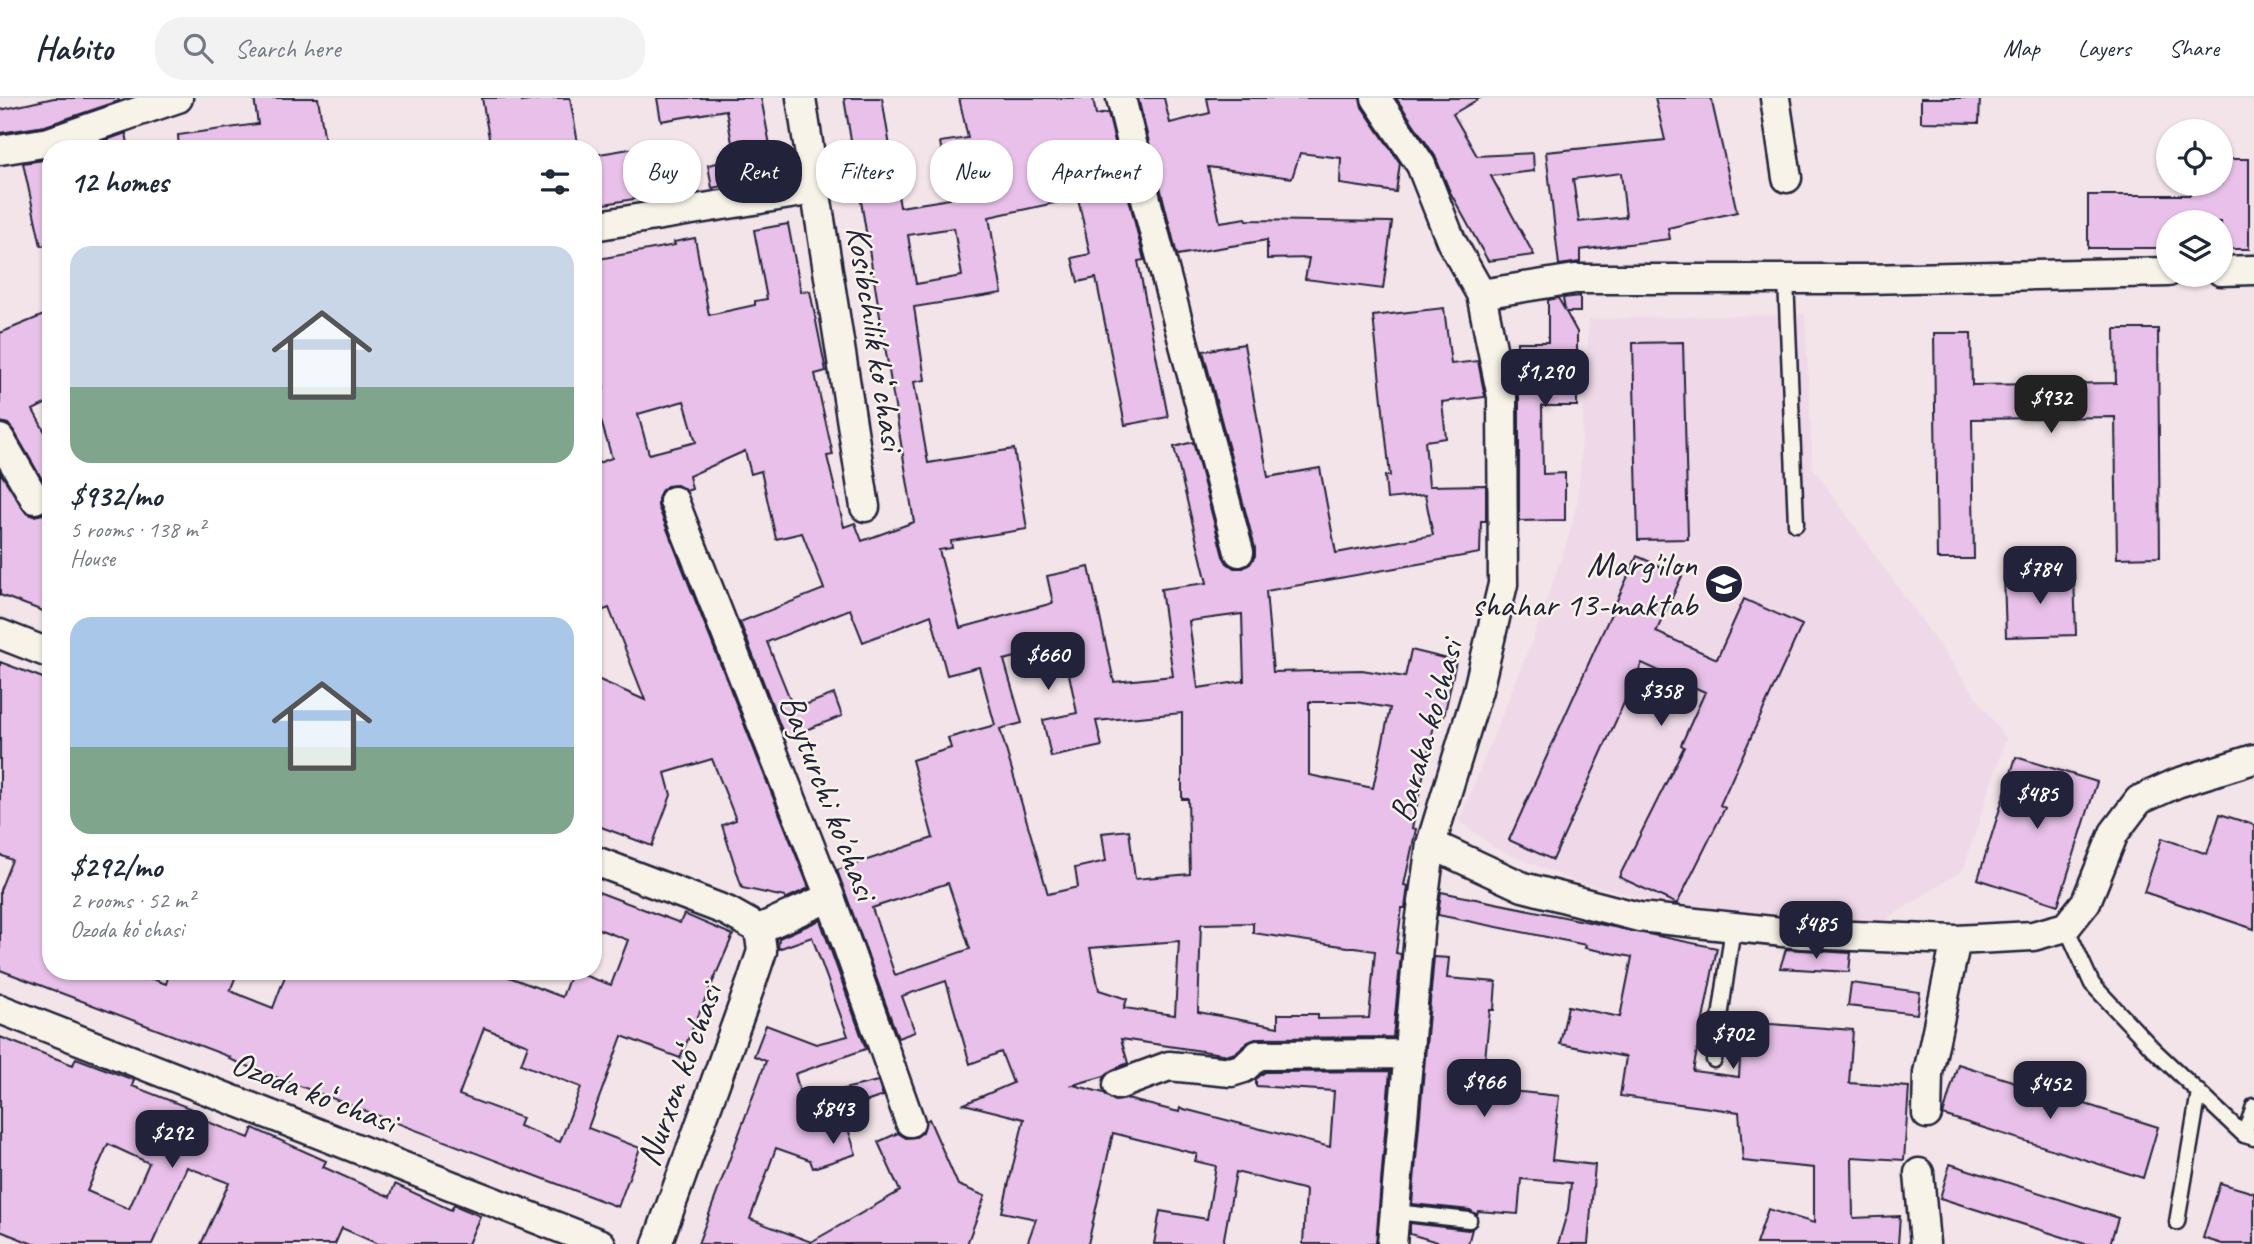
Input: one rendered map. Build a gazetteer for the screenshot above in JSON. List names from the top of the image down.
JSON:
{
  "streets": {
    "street": [
      "Kosibchilik koʻchasi",
      "Baraka ko'chasi",
      "Bayturchi ko'chasi",
      "Nurxon koʻchasi",
      "Ozoda koʻchasi"
    ]
  },
  "places": {
    "school or university": ["Marg'ilon shahar 13-maktab"]
  },
  "page": {
    "header": "Habito",
    "search": "Search here",
    "nav": ["Map", "Layers", "Share"],
    "chip": [
      "Buy",
      "Rent",
      "Filters",
      "New",
      "Apartment"
    ],
    "heading": "12 homes",
    "list": [
      {
        "name": "$932/mo",
        "note": "5 rooms · 138 m² · House"
      },
      {
        "name": "$292/mo",
        "note": "2 rooms · 52 m² · Ozoda koʻchasi"
      }
    ],
    "price": [
      "$1,290",
      "$932",
      "$784",
      "$660",
      "$358",
      "$485",
      "$485",
      "$702",
      "$966",
      "$452",
      "$843",
      "$292"
    ]
  }
}
